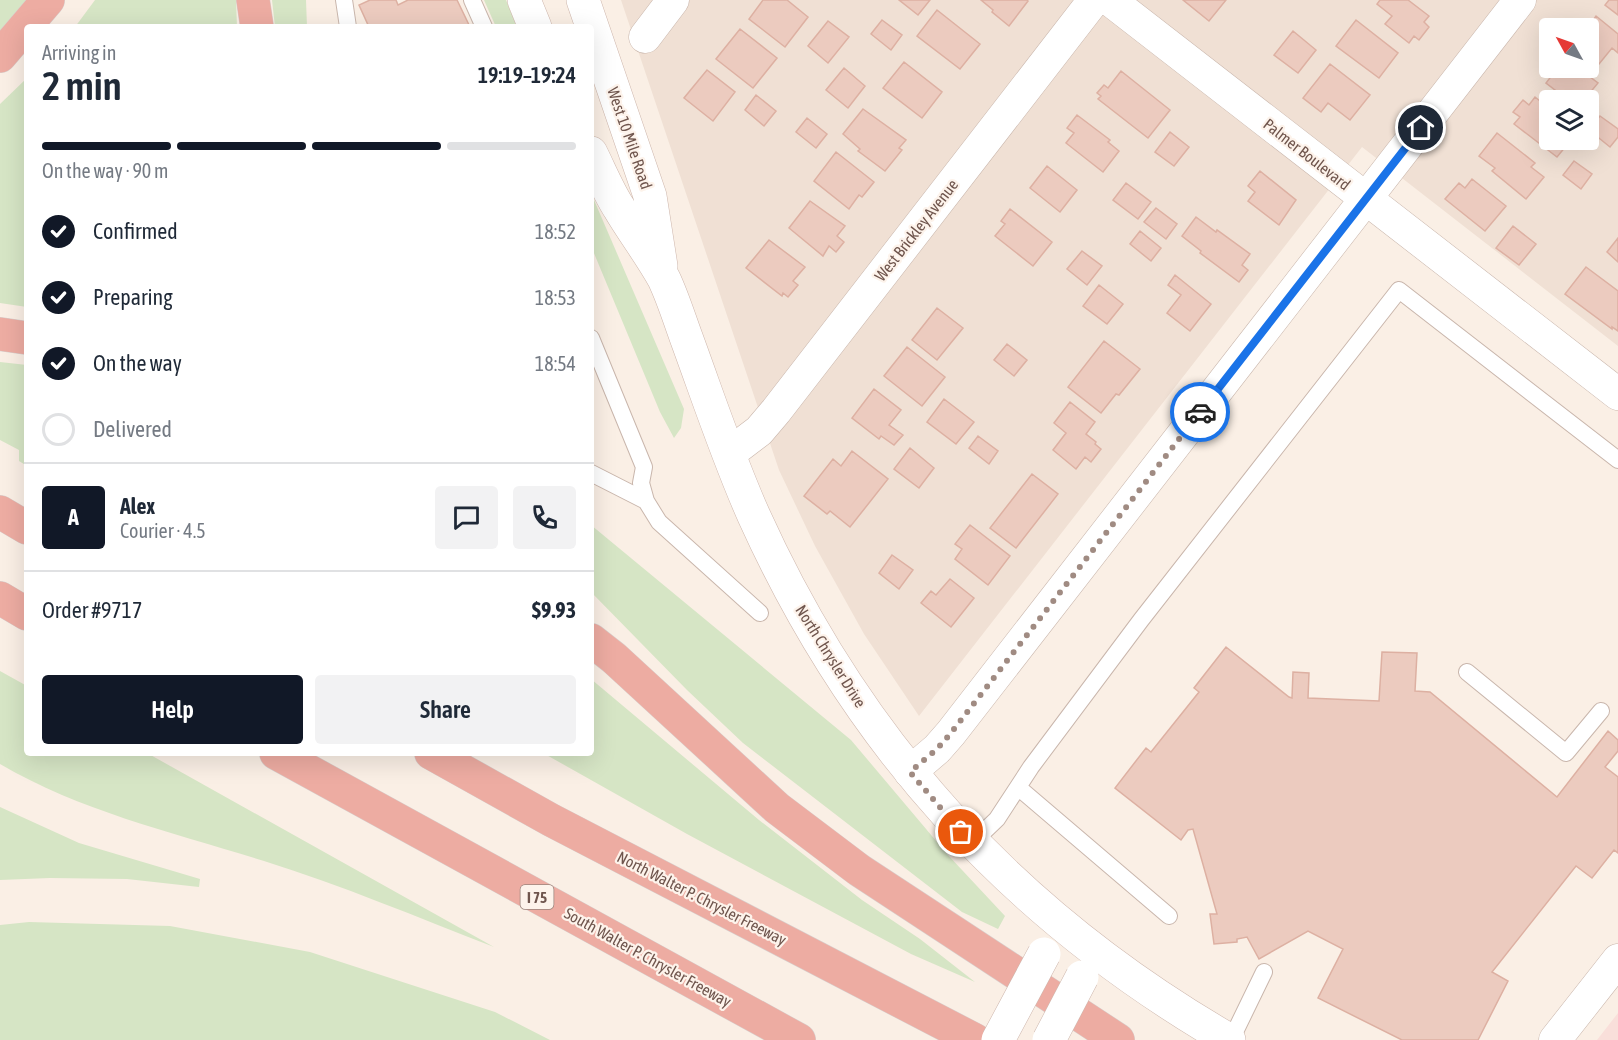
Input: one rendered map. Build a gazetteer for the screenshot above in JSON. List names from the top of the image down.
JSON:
{
  "streets": {
    "highway": ["I 75", "North Walter P. Chrysler Freeway", "South Walter P. Chrysler Freeway"],
    "main road": ["West 10 Mile Road", "North Chrysler Drive"],
    "street": ["Palmer Boulevard", "West Brickley Avenue"]
  },
  "crossings": [
    ["West 10 Mile Road", "North Chrysler Drive"],
    ["West Brickley Avenue", "North Chrysler Drive"]
  ],
  "north": "top left",
  "page": {
    "heading": ["2 min", "Arriving in", "19:19–19:24"],
    "panel": [
      "Alex",
      "Courier · 4.5",
      "Order #9717",
      "$9.93"
    ],
    "bar": "On the way · 90 m",
    "list": [
      ["Confirmed", "18:52"],
      ["Preparing", "18:53"],
      ["On the way", "18:54"],
      "Delivered"
    ],
    "round": "A",
    "buttons": ["Help", "Share"]
  }
}
